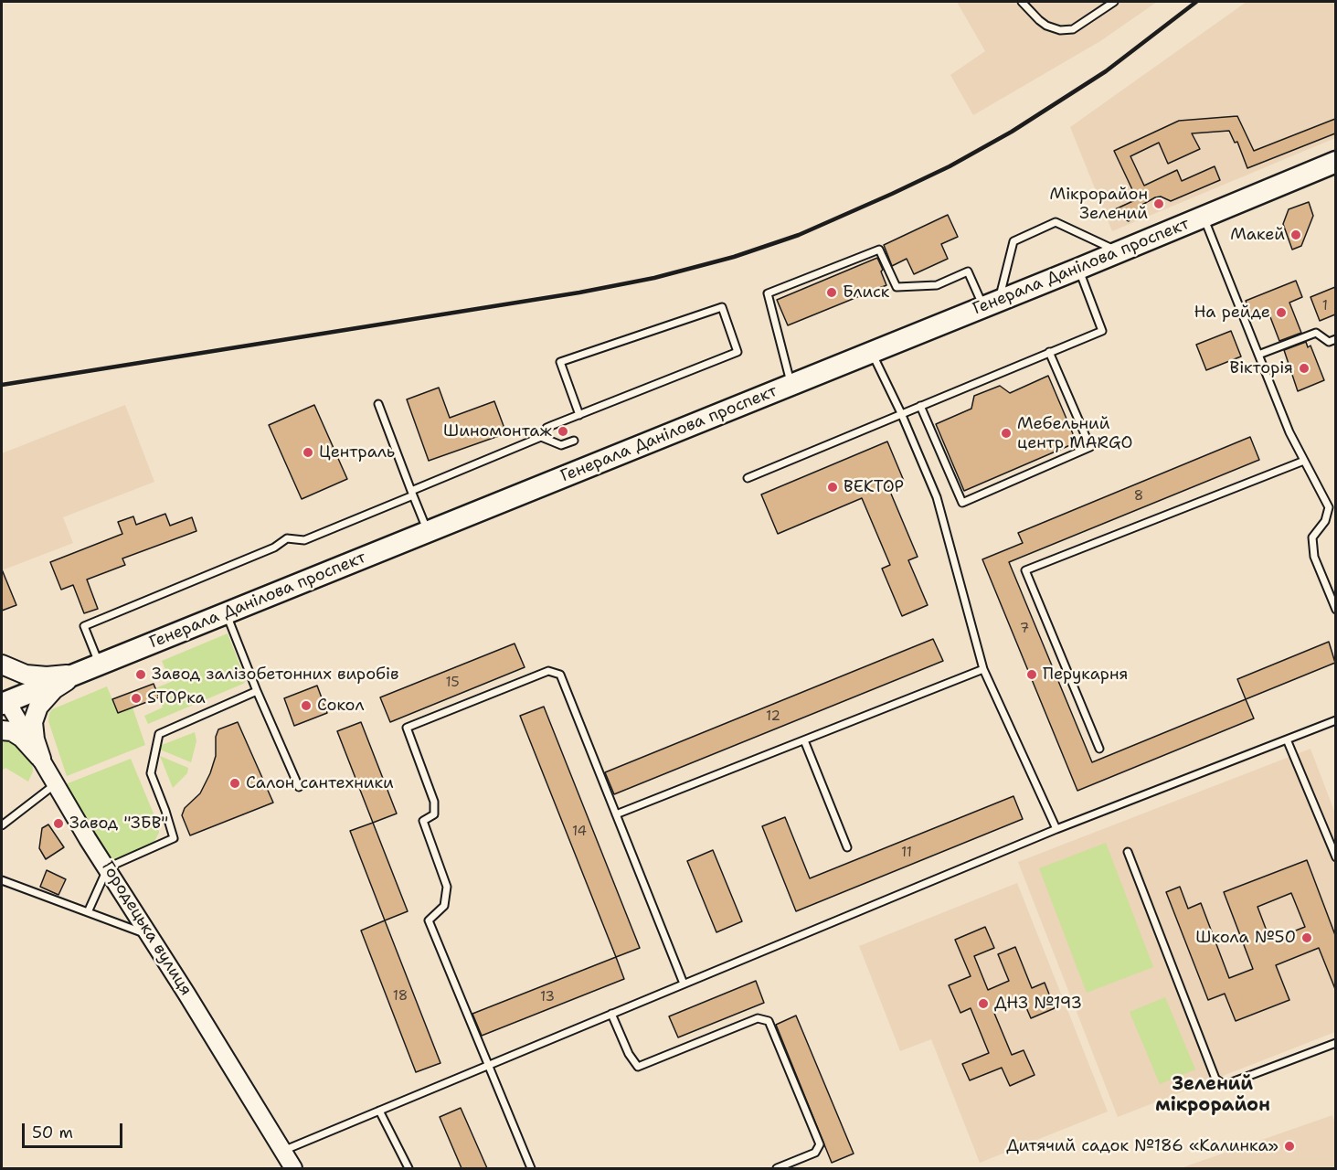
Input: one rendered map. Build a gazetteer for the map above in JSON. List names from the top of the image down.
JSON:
{
  "streets": {
    "main road": ["Генерала Данілова проспект"],
    "street": ["Городецька вулиця"]
  },
  "crossings": [
    ["Генерала Данілова проспект", "Городецька вулиця"]
  ],
  "districts": ["Зелений мікрорайон"],
  "places": [
    "Мікрорайон Зелений",
    "Макей",
    "Блиск",
    "На рейде",
    "Вікторія",
    "Шиномонтаж",
    "Мебельний центр MARGO",
    "Централь",
    "ВЕКТОР",
    "Завод залізобетонних виробів",
    "Перукарня",
    "STOPка",
    "Сокол",
    "Салон сантехники",
    "Завод \"ЗБВ\"",
    "Школа №50",
    "ДНЗ №193",
    "Дитячий садок №186 «Калинка»"
  ],
  "house_numbers": [
    "1",
    "8",
    "7",
    "15",
    "12",
    "14",
    "11",
    "18",
    "13"
  ],
  "scale_bar": "50 m"
}
